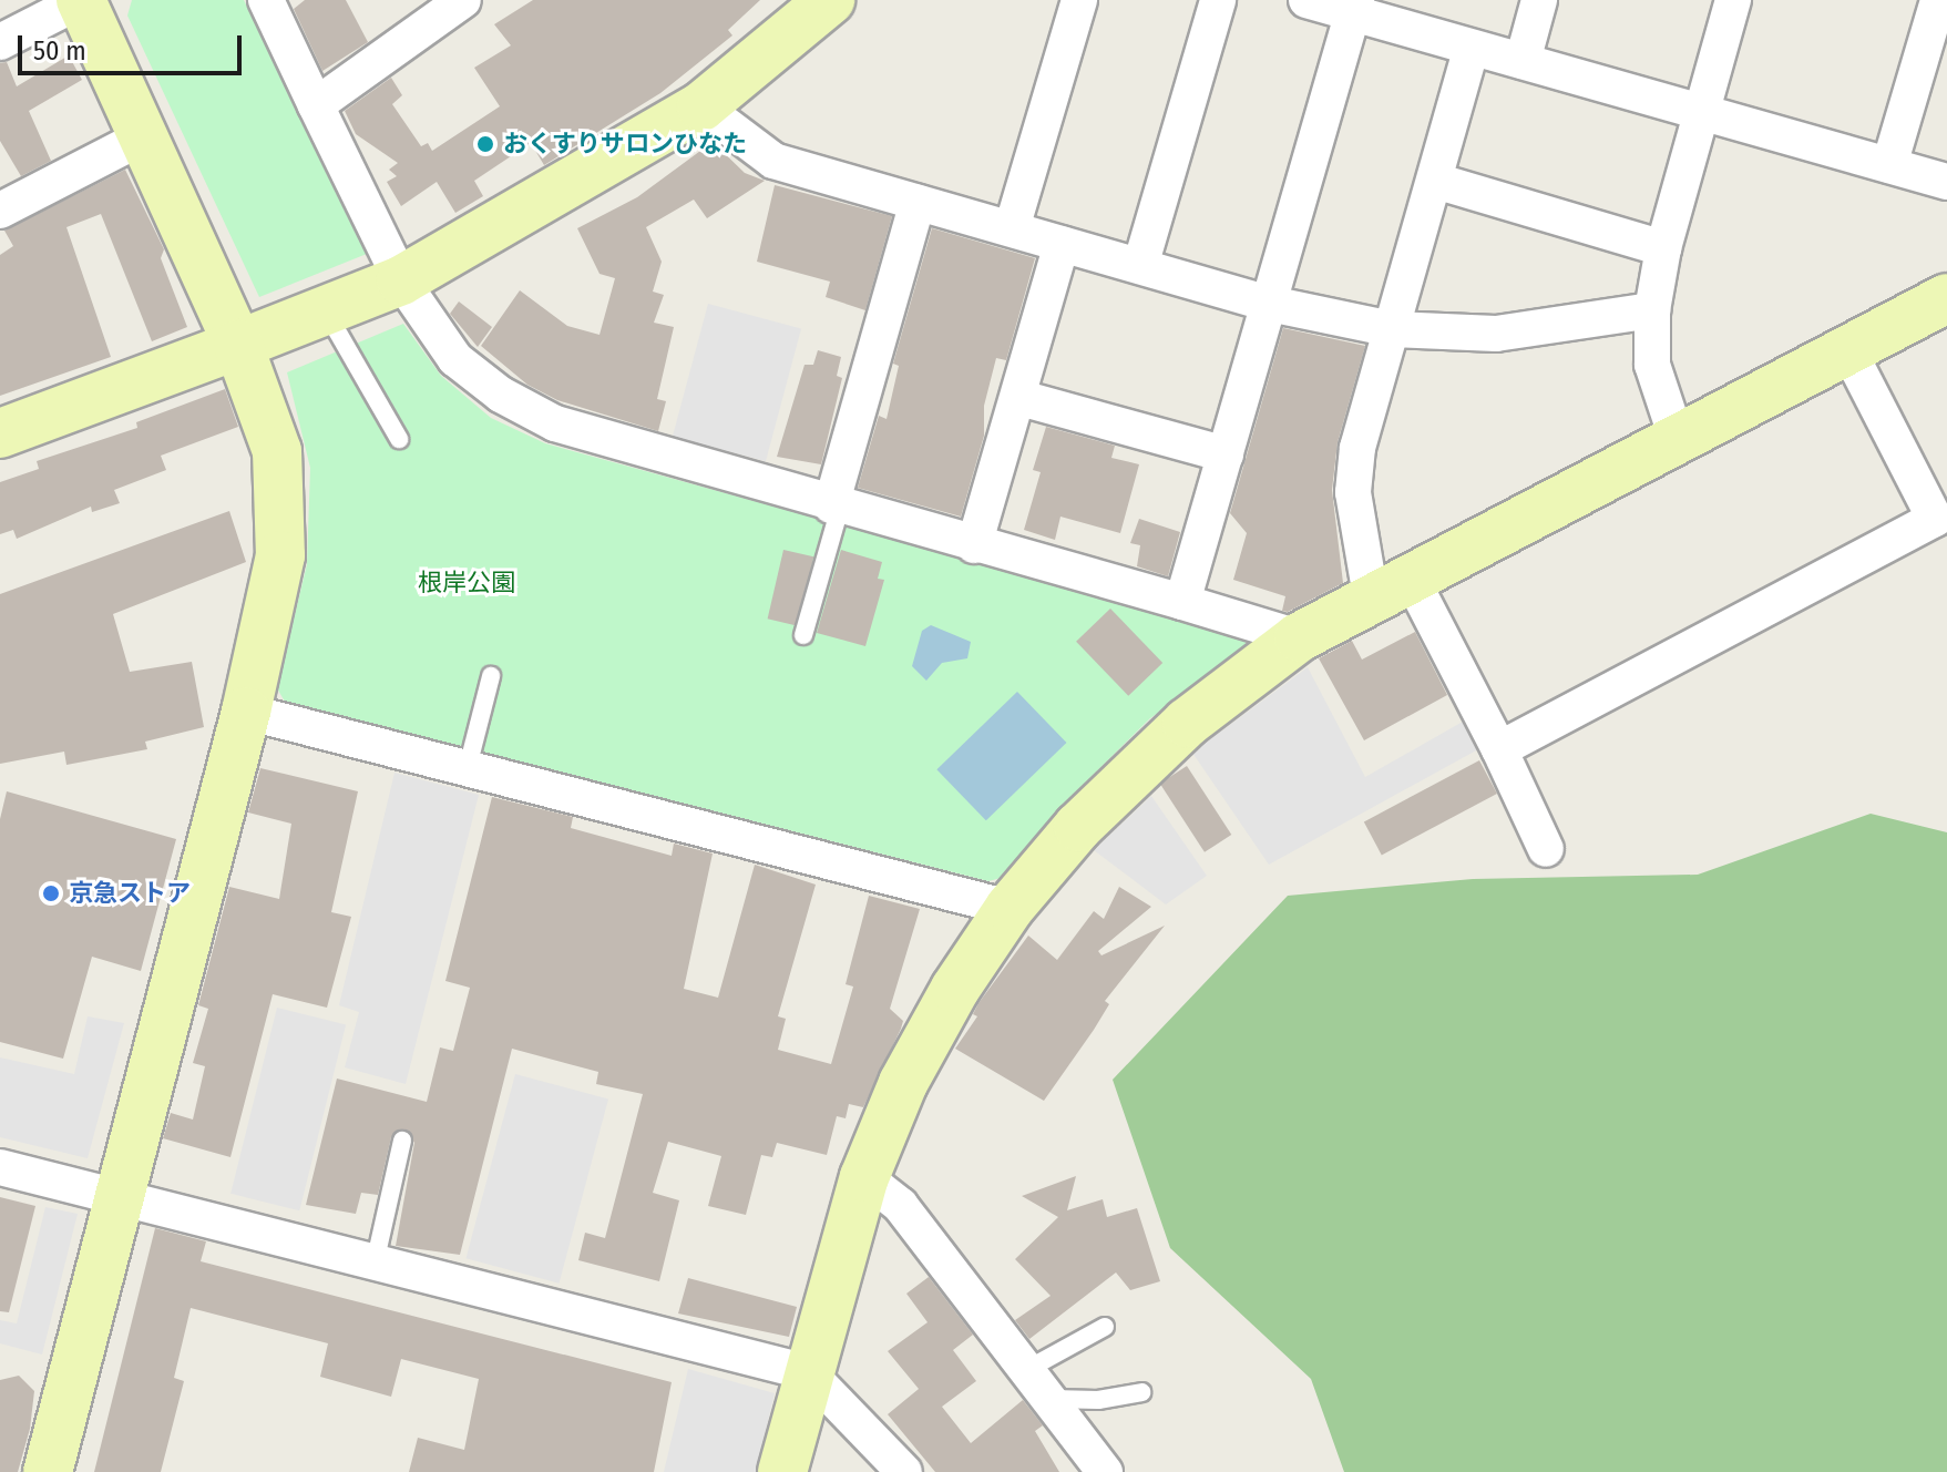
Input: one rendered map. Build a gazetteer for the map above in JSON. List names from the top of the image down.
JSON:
{
  "parks": ["根岸公園"],
  "places": ["おくすりサロンひなた", "京急ストア"],
  "scale_bar": "50 m"
}
